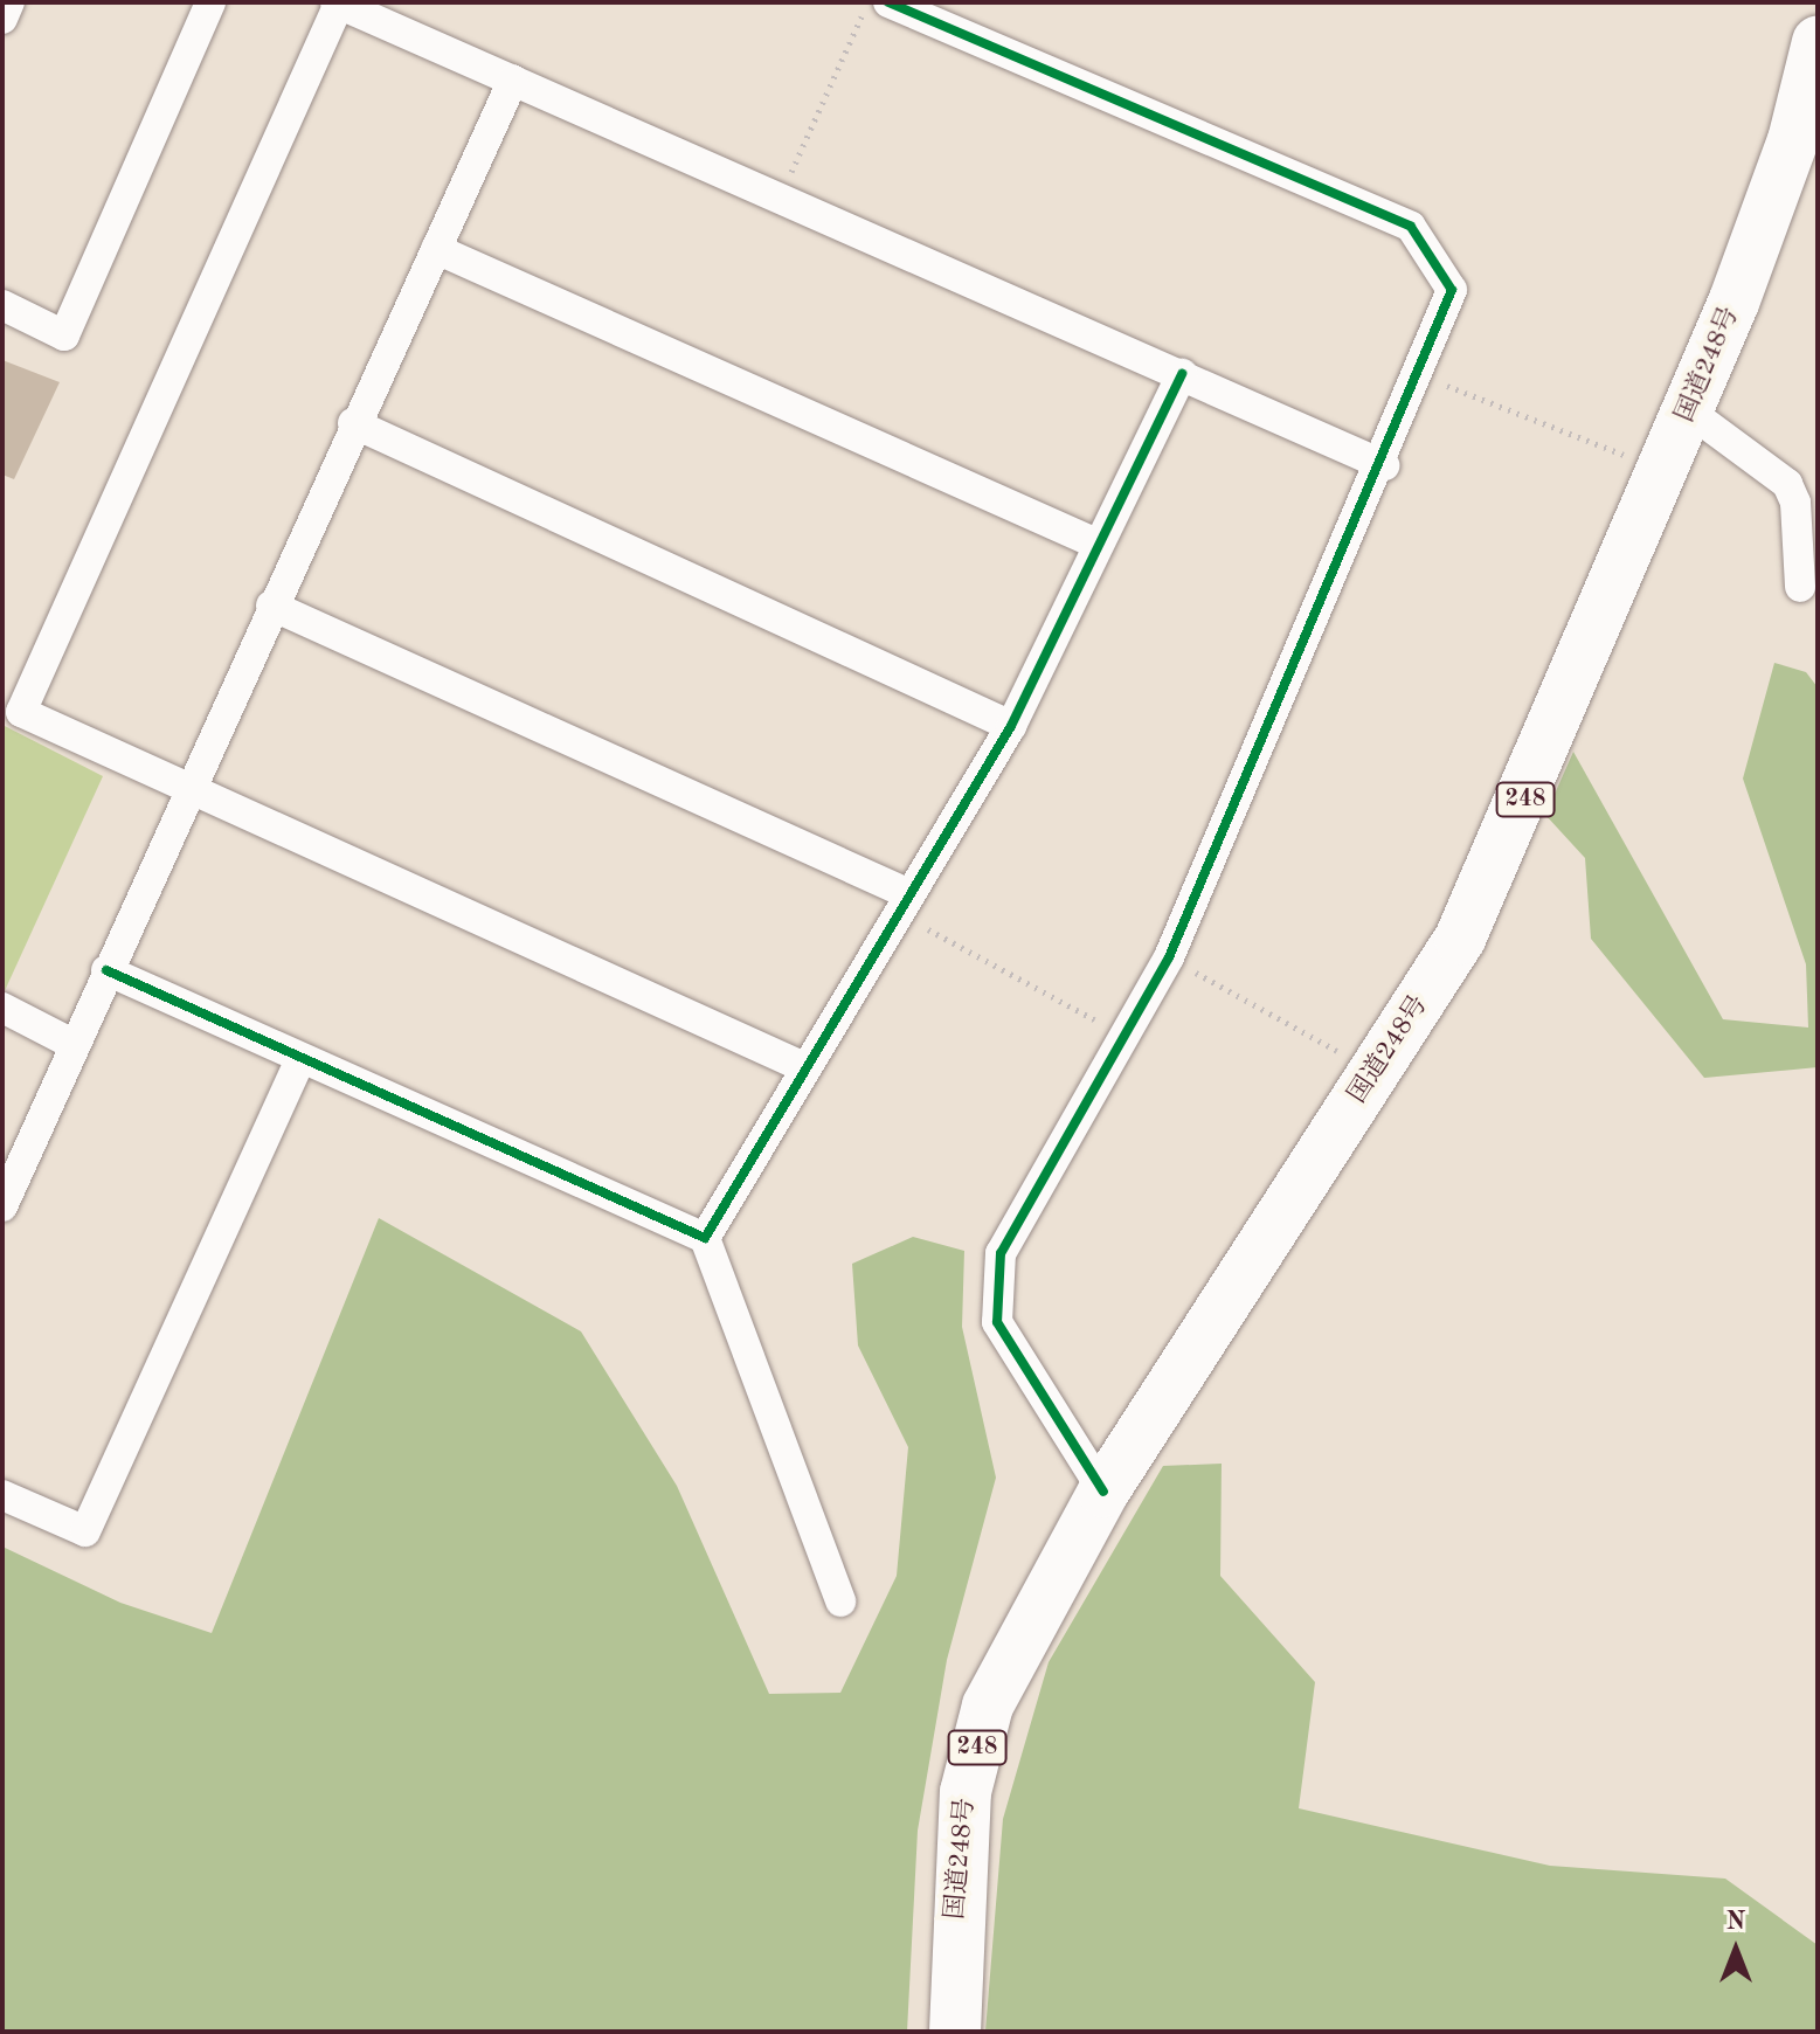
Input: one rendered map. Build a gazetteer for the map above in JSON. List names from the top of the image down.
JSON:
{
  "streets": {
    "highway": ["国道248号", "248"]
  },
  "north": "top"
}
